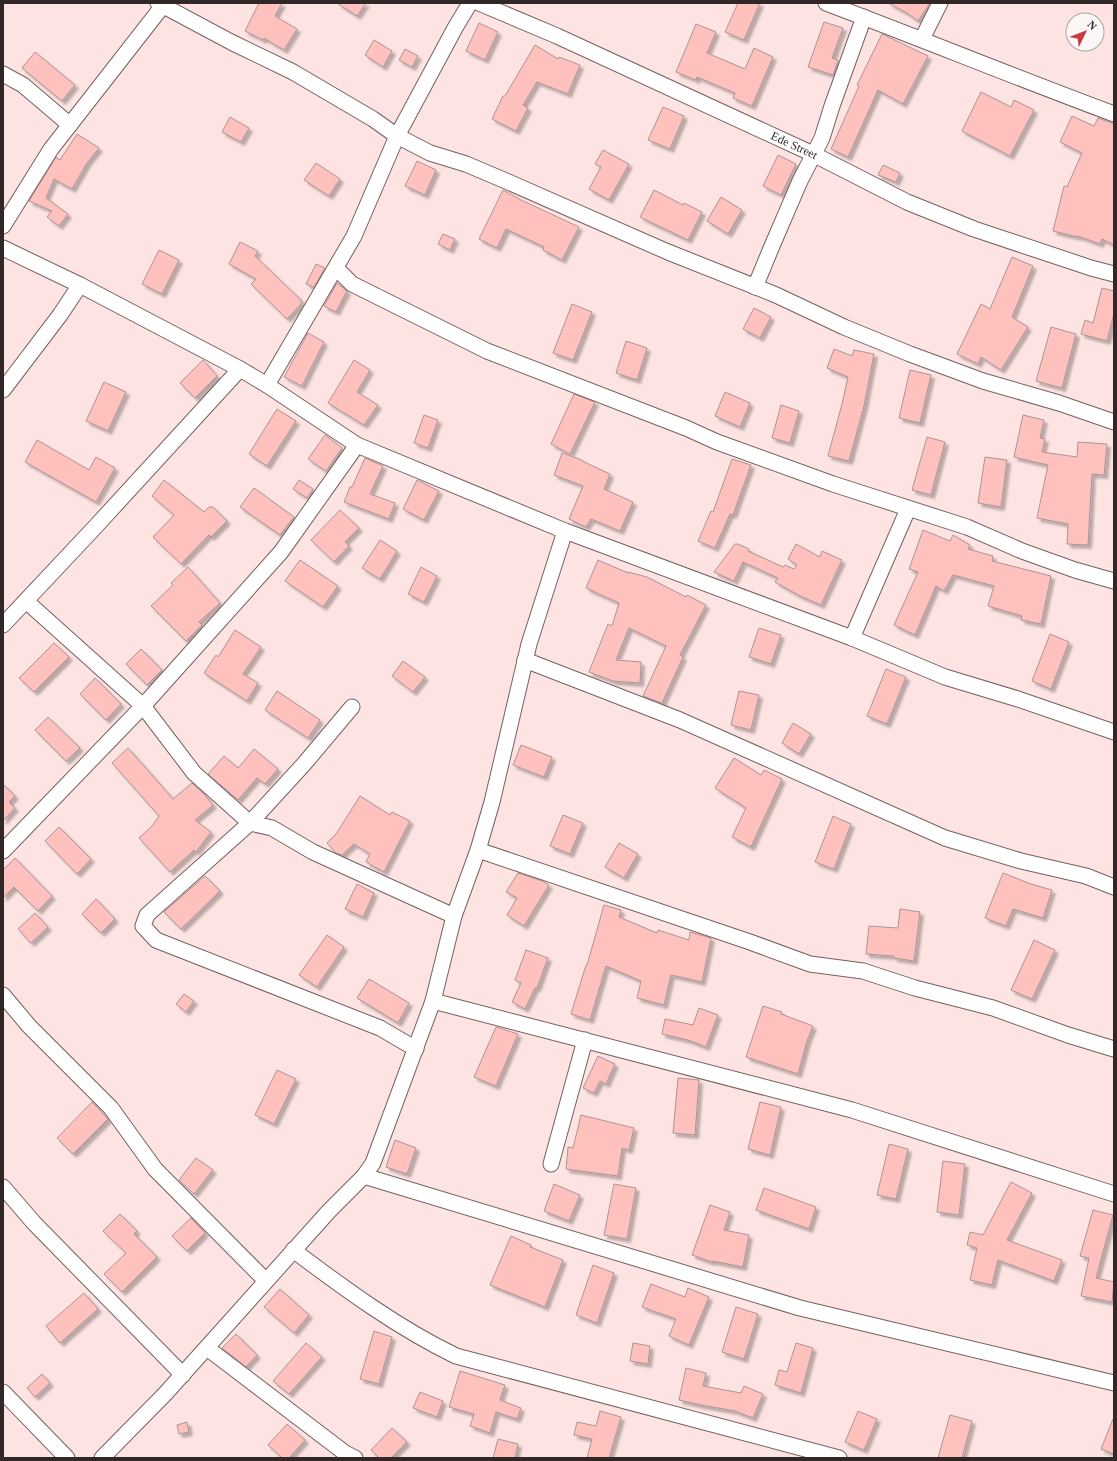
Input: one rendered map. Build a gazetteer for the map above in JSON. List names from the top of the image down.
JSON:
{
  "streets": {
    "street": ["Ede Street"]
  },
  "north": "top right"
}
